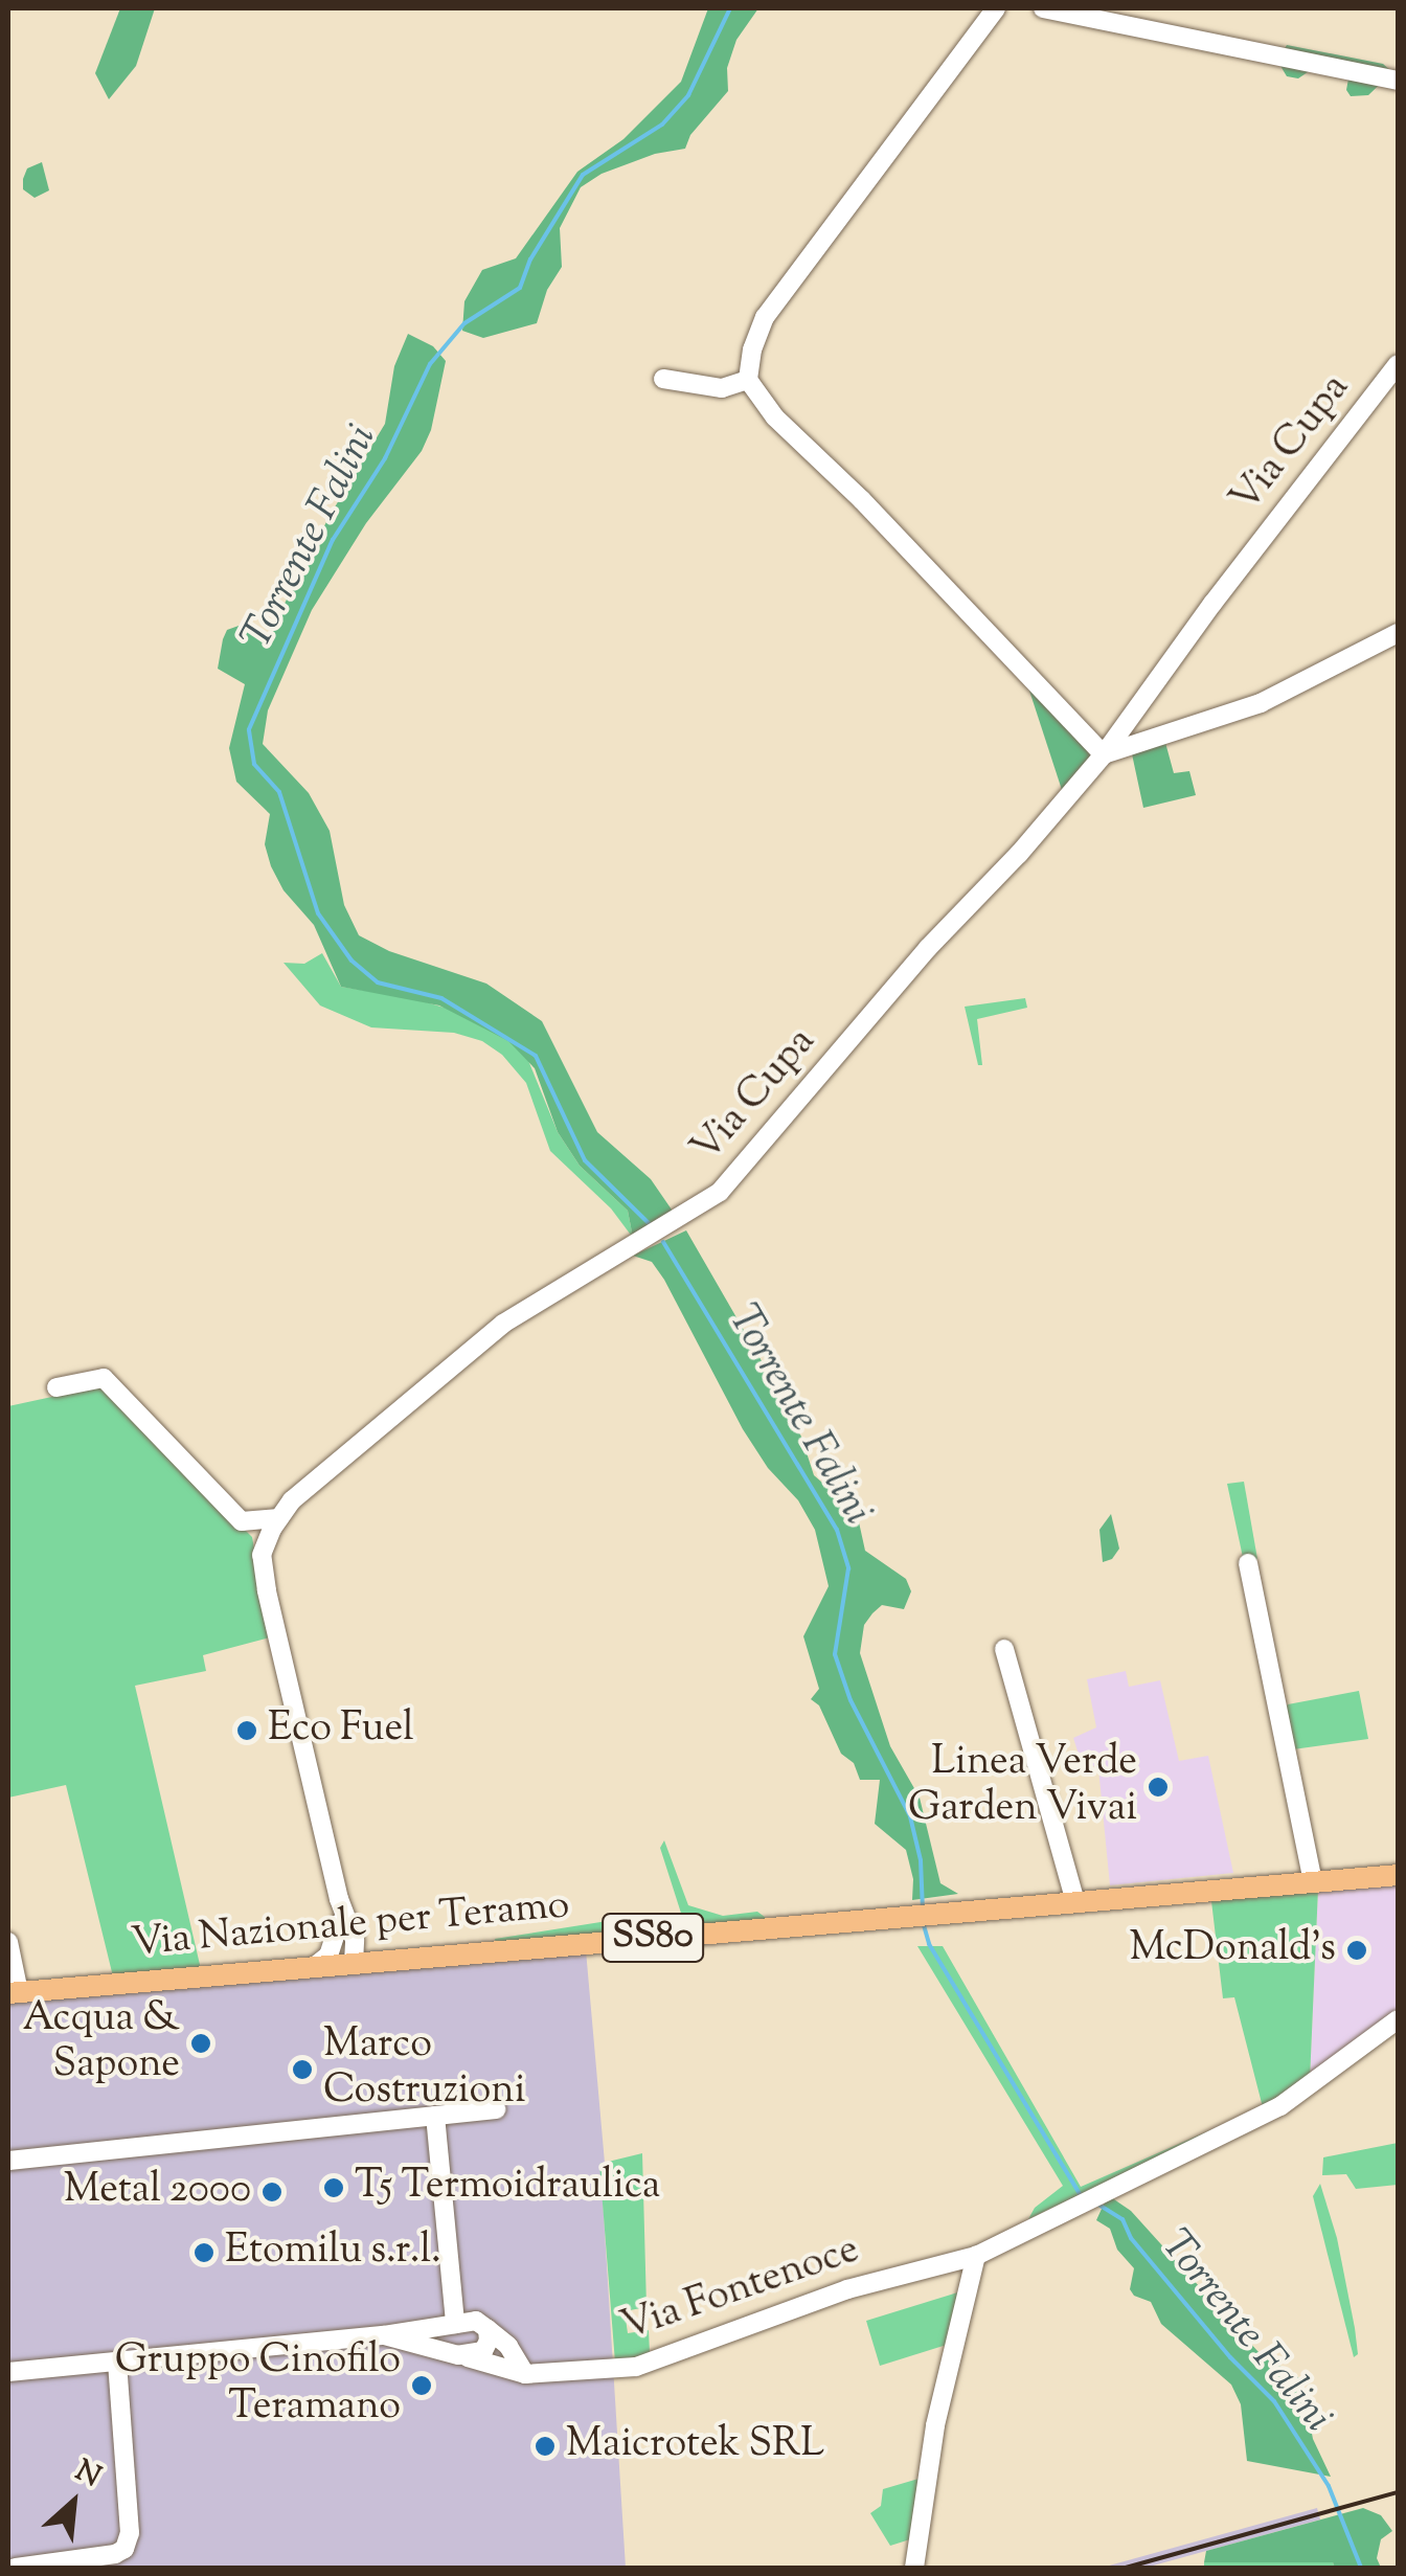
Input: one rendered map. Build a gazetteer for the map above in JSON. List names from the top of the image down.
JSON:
{
  "streets": {
    "main road": ["Via Nazionale per Teramo", "SS80"],
    "street": ["Via Cupa", "Via Fontenoce"]
  },
  "crossings": [
    ["Via Cupa", "Via Nazionale per Teramo"]
  ],
  "water": ["Torrente Falini"],
  "places": [
    "Eco Fuel",
    "Linea Verde Garden Vivai",
    "McDonald's",
    "Acqua & Sapone",
    "Marco Costruzioni",
    "T5 Termoidraulica",
    "Metal 2000",
    "Etomilu s.r.l.",
    "Gruppo Cinofilo Teramano",
    "Maicrotek SRL"
  ],
  "north": "top right"
}
